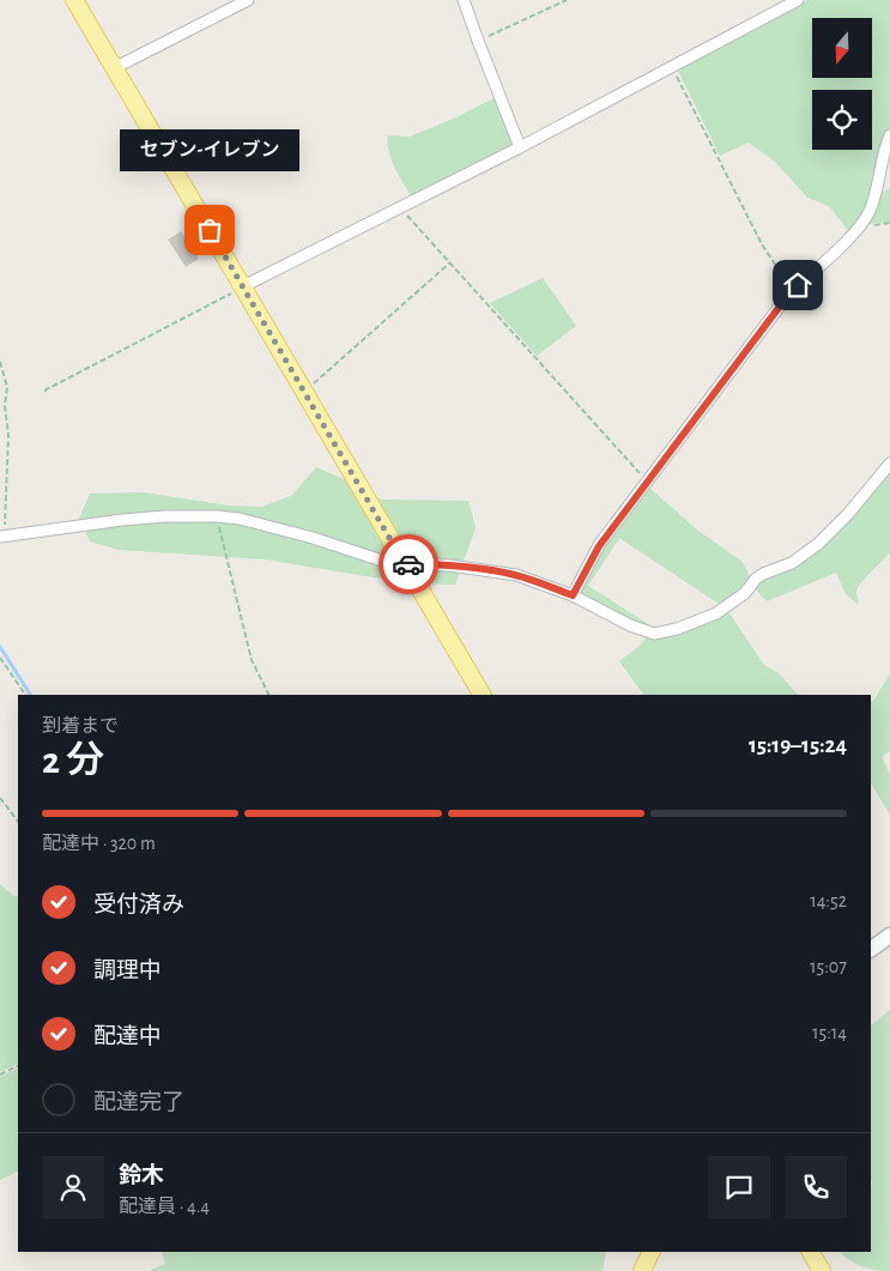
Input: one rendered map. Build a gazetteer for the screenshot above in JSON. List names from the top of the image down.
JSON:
{
  "places": ["セブン-イレブン"],
  "north": "bottom",
  "page": {
    "bubble": "セブン-イレブン",
    "heading": ["2 分", "到着まで", "15:19–15:24"],
    "panel": ["鈴木", "配達員 · 4.4"],
    "bar": "配達中 · 320 m",
    "list": [
      ["受付済み", "14:52"],
      ["調理中", "15:07"],
      ["配達中", "15:14"],
      "配達完了"
    ]
  }
}
